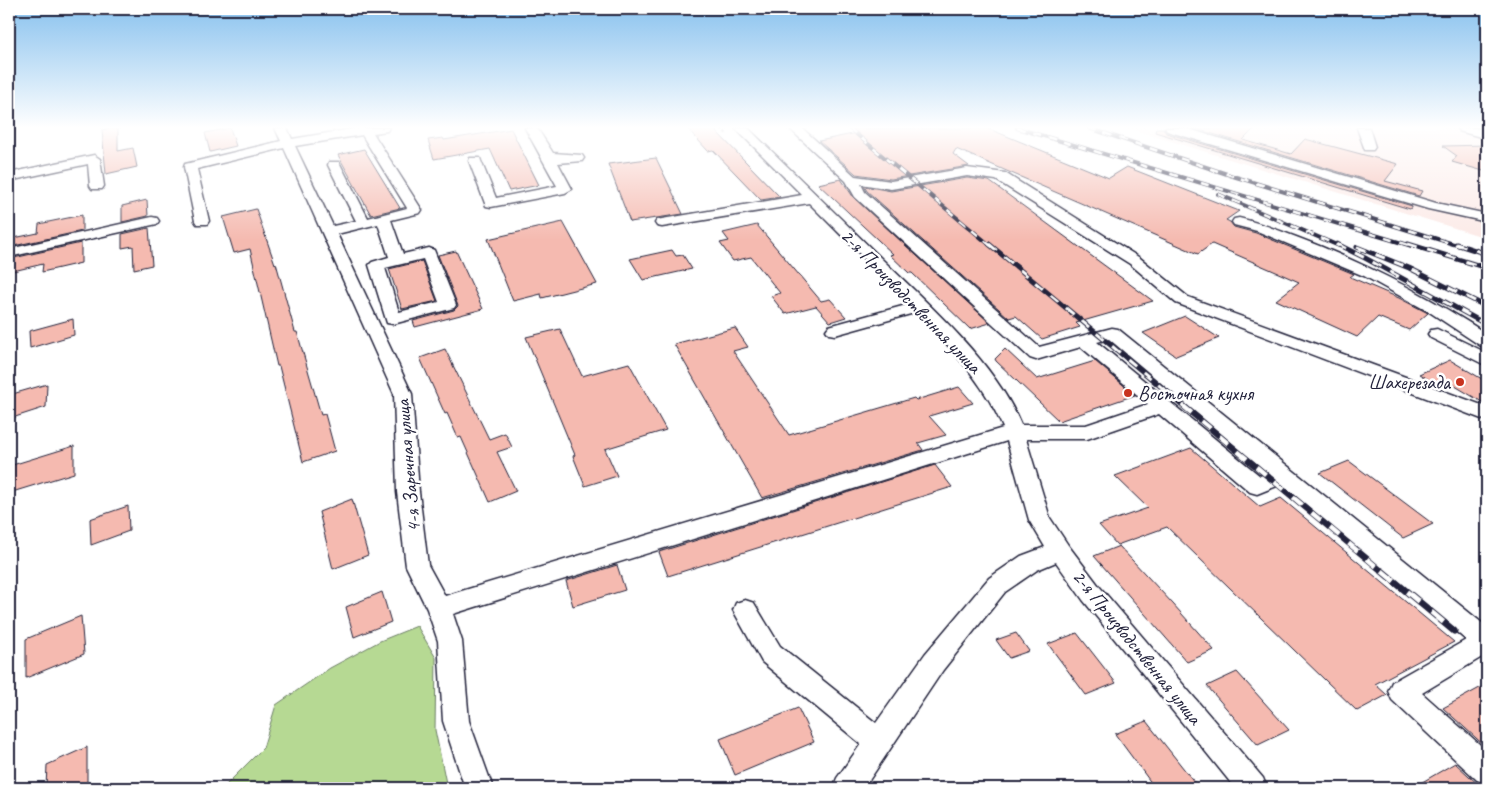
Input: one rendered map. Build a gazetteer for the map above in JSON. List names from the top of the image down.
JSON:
{
  "streets": {
    "street": ["2-я Производственная улица", "4-я Заречная улица"]
  },
  "places": ["Шахерезада", "Восточная кухня"]
}
